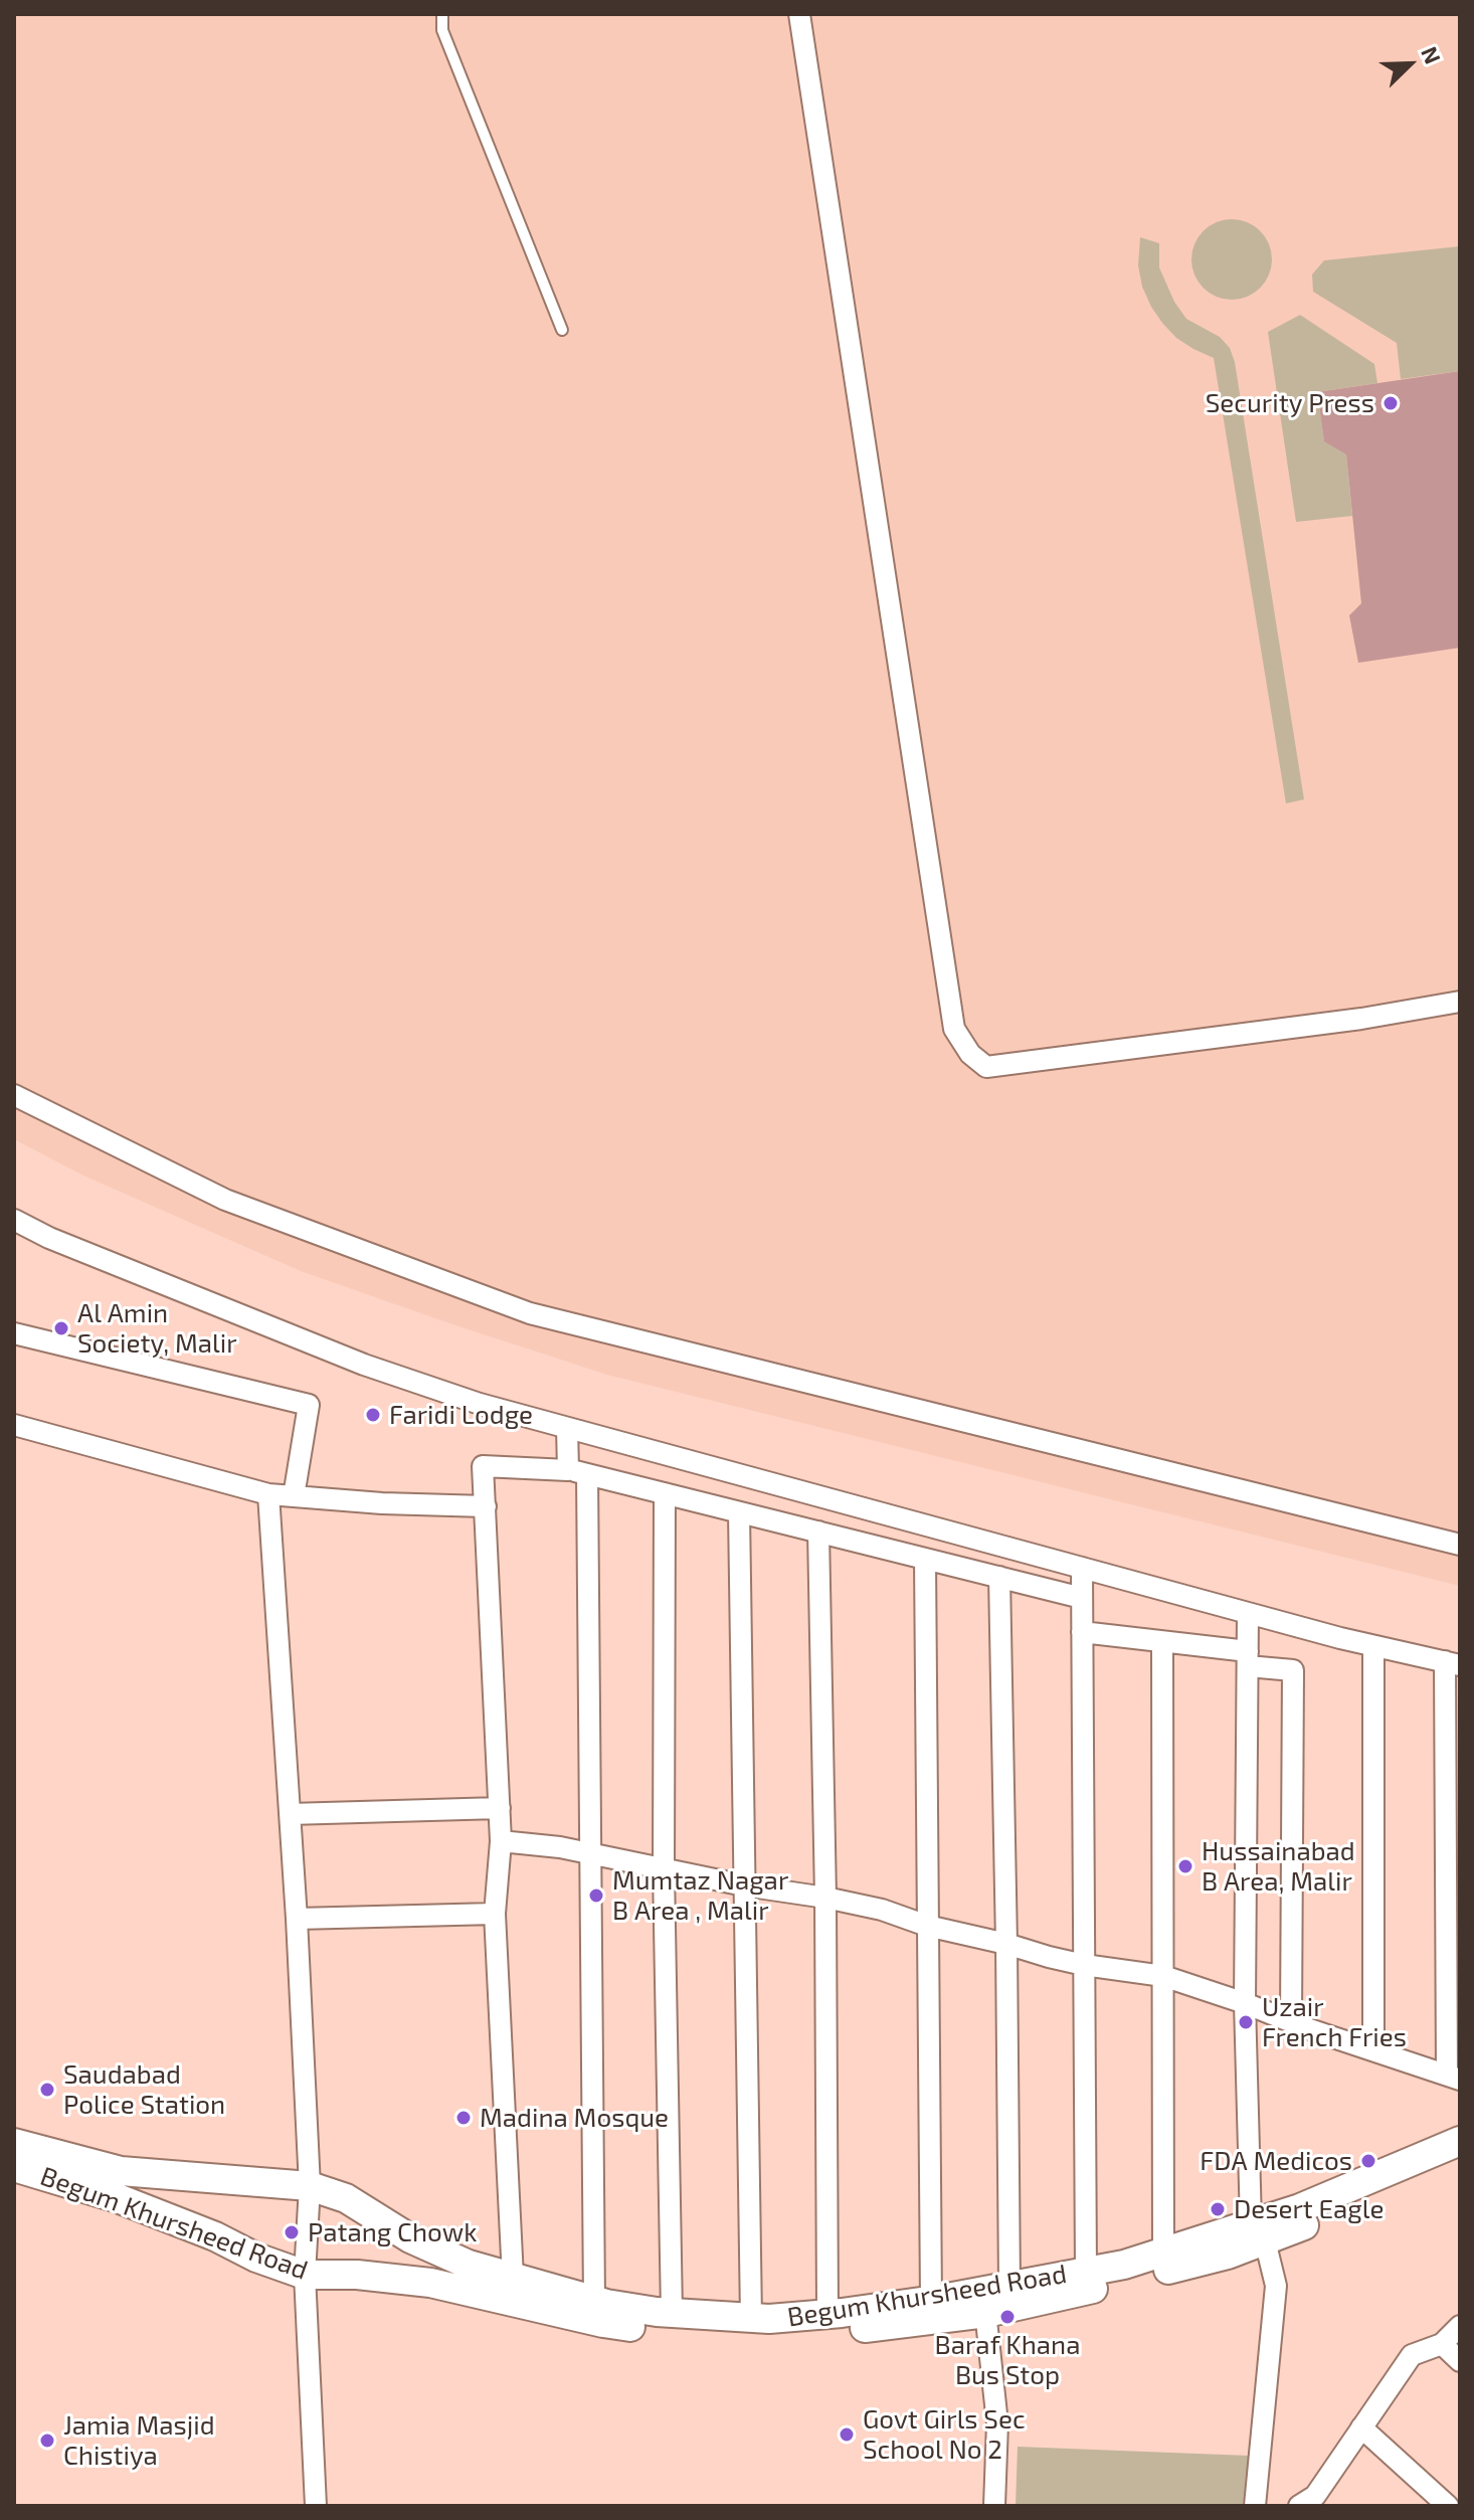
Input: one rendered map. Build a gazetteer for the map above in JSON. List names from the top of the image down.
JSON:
{
  "streets": {
    "main road": ["Begum Khursheed Road"]
  },
  "places": [
    "Security Press",
    "Al Amin Society, Malir",
    "Faridi Lodge",
    "Hussainabad B Area, Malir",
    "Mumtaz Nagar B Area , Malir",
    "Uzair French Fries",
    "Saudabad Police Station",
    "Madina Mosque",
    "FDA Medicos",
    "Desert Eagle",
    "Patang Chowk",
    "Baraf Khana Bus Stop",
    "Govt Girls Sec School No 2",
    "Jamia Masjid Chistiya"
  ],
  "north": "top right"
}
